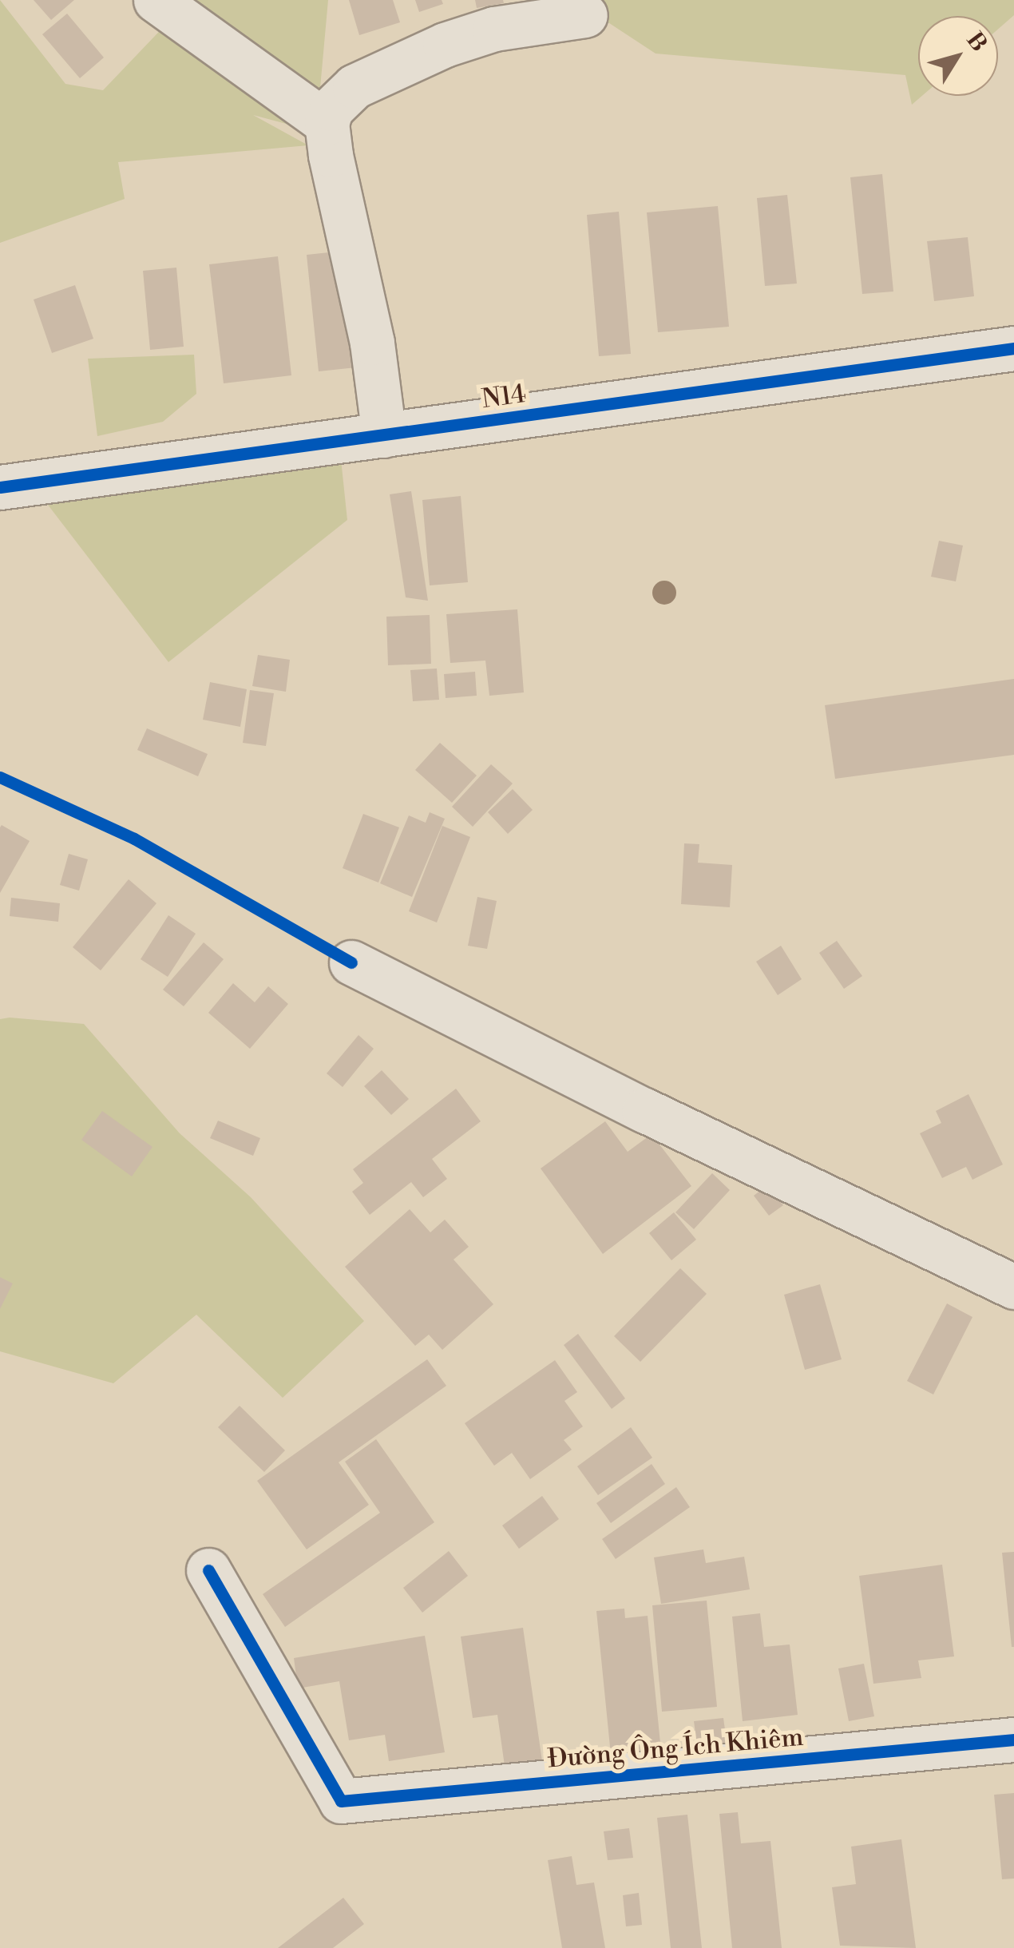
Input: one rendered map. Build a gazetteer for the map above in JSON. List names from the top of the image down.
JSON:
{
  "streets": {
    "street": ["N14", "Đường Ông Ích Khiêm"]
  },
  "north": "top right"
}
